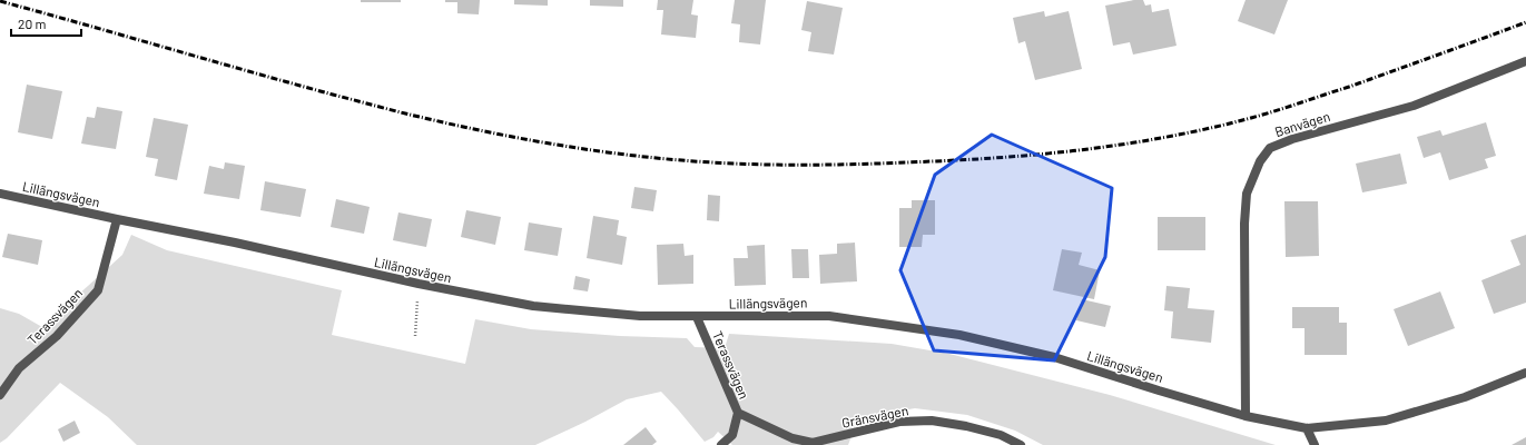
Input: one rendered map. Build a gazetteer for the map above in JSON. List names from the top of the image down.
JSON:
{
  "streets": {
    "street": [
      "Banvägen",
      "Lillängsvägen",
      "Terassvägen",
      "Gränsvägen"
    ]
  },
  "crossings": [
    ["Banvägen", "Lillängsvägen"],
    ["Lillängsvägen", "Terassvägen"],
    ["Terassvägen", "Gränsvägen"]
  ],
  "scale_bar": "20 m"
}
